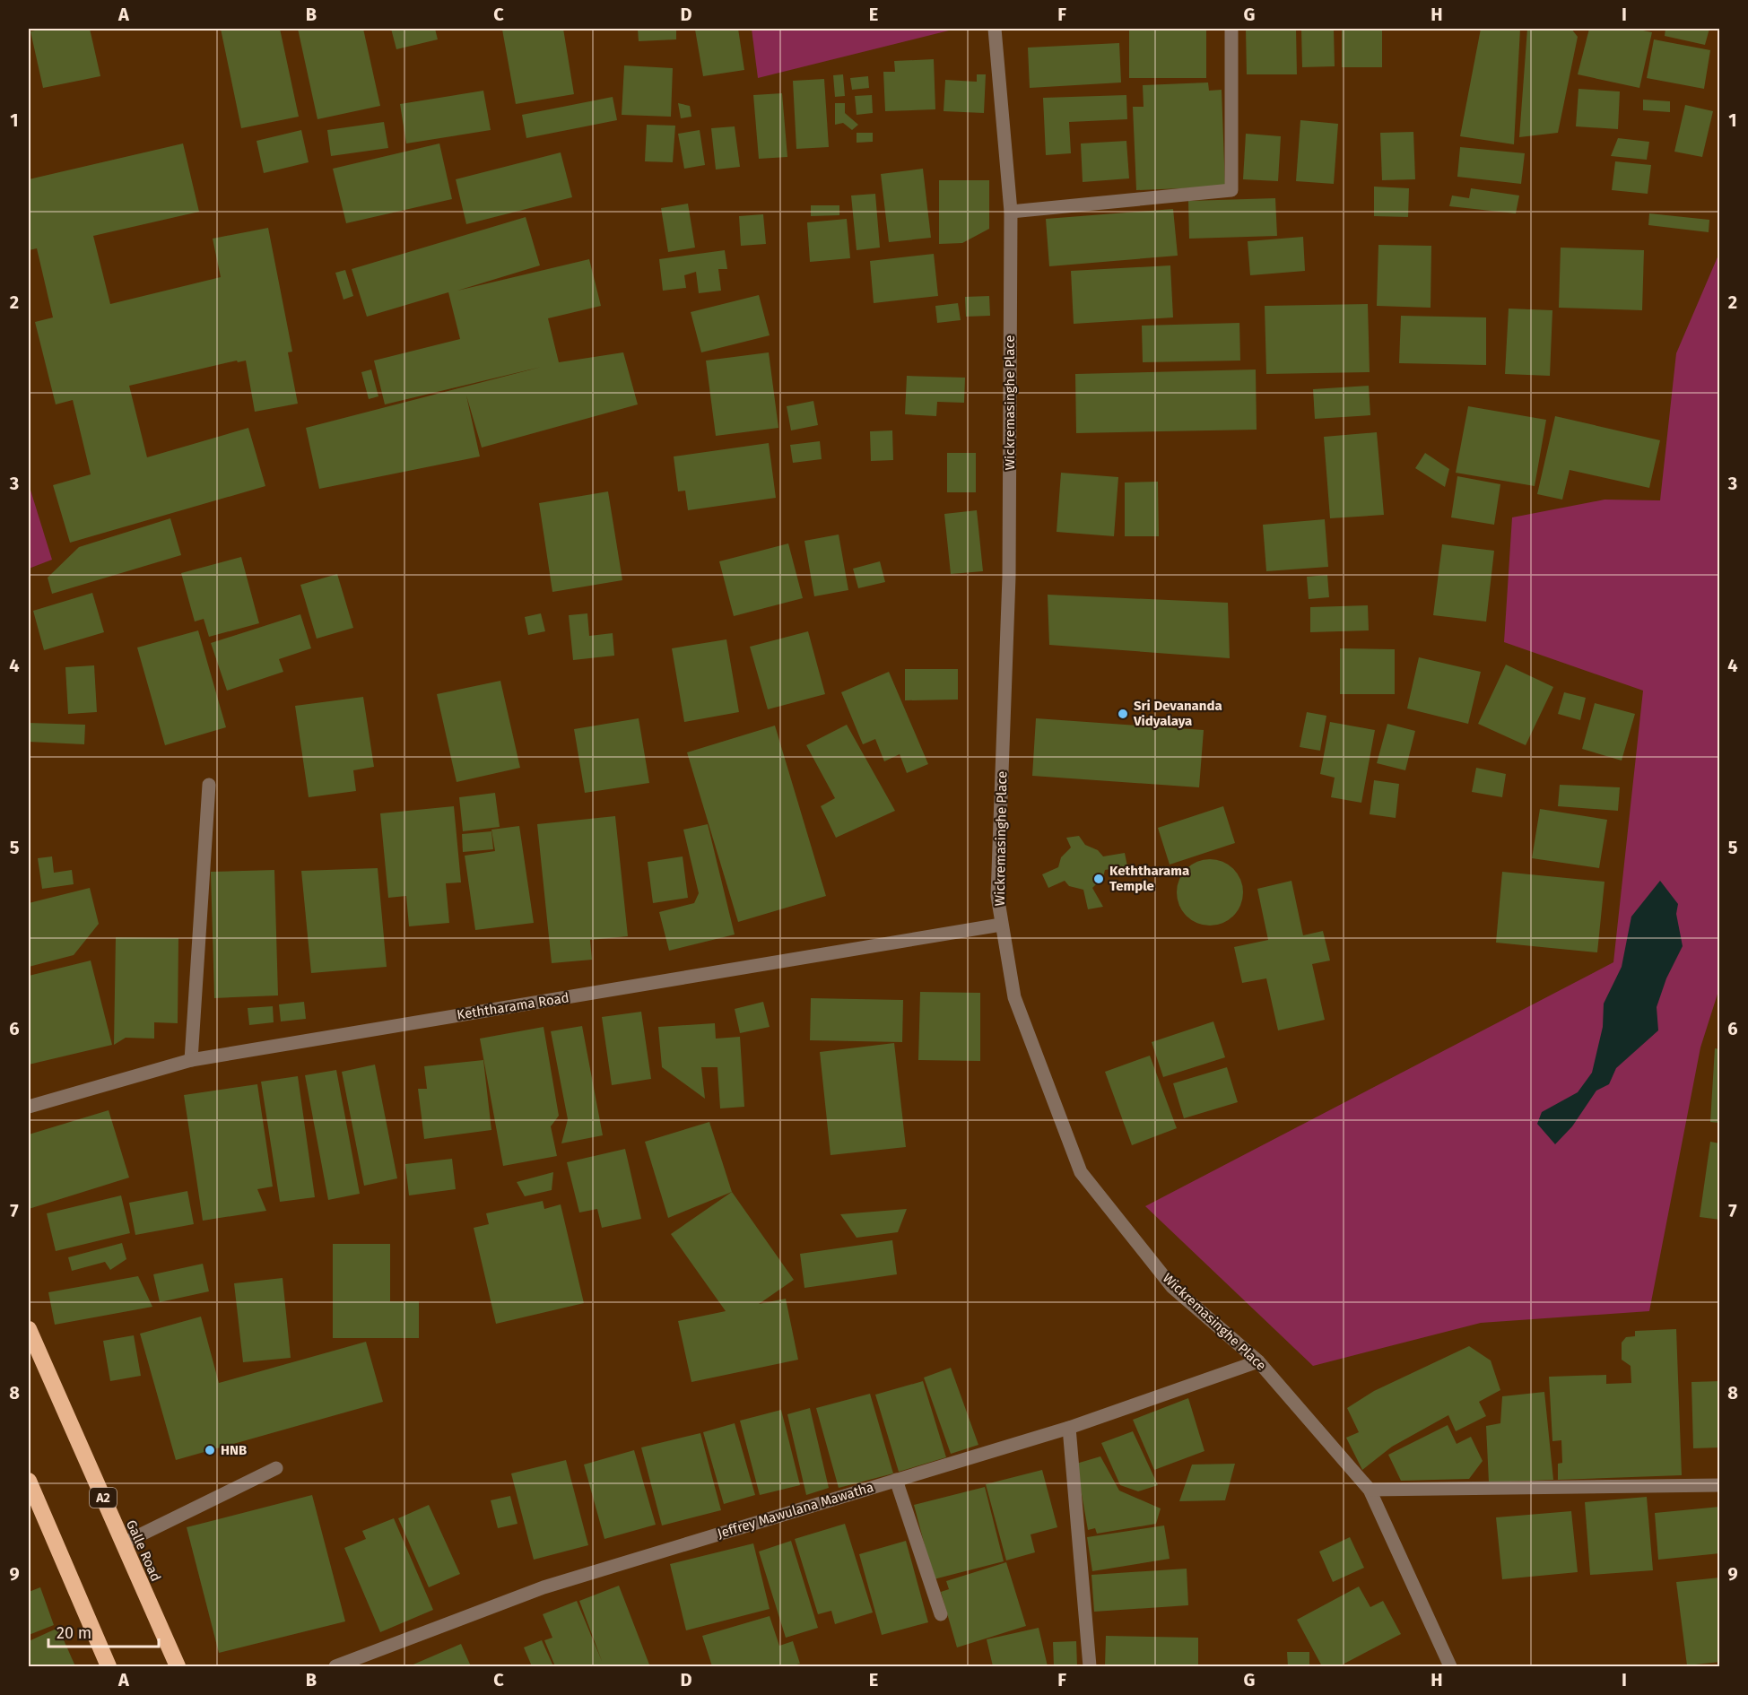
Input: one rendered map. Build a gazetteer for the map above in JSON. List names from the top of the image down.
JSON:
{
  "streets": {
    "highway": ["A2", "Galle Road"],
    "street": ["Wickremasinghe Place", "Keththarama Road", "Jeffrey Mawulana Mawatha"]
  },
  "crossings": [
    ["Wickremasinghe Place", "Keththarama Road"],
    ["Wickremasinghe Place", "Jeffrey Mawulana Mawatha"]
  ],
  "places": ["Sri Devananda Vidyalaya", "Keththarama Temple", "HNB"],
  "scale_bar": "20 m",
  "grid": {
    "columns": [
      "A",
      "B",
      "C",
      "D",
      "E",
      "F",
      "G",
      "H",
      "I"
    ],
    "rows": [
      "1",
      "2",
      "3",
      "4",
      "5",
      "6",
      "7",
      "8",
      "9"
    ]
  }
}
